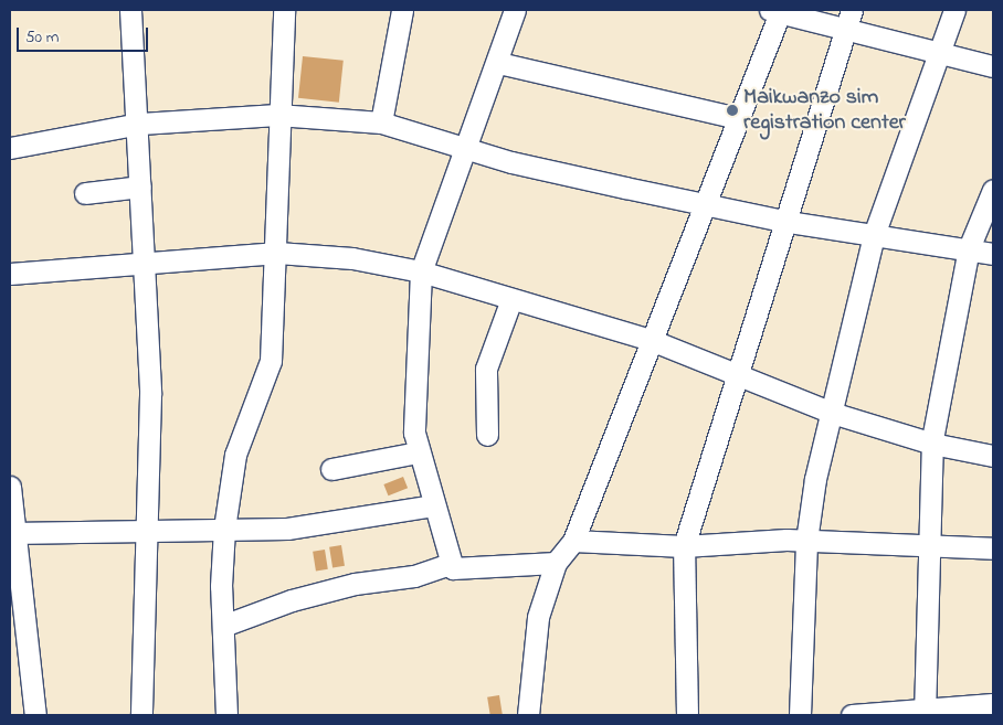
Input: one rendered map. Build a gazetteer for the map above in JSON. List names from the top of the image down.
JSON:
{
  "places": ["Maikwanzo sim registration center"],
  "scale_bar": "50 m"
}
